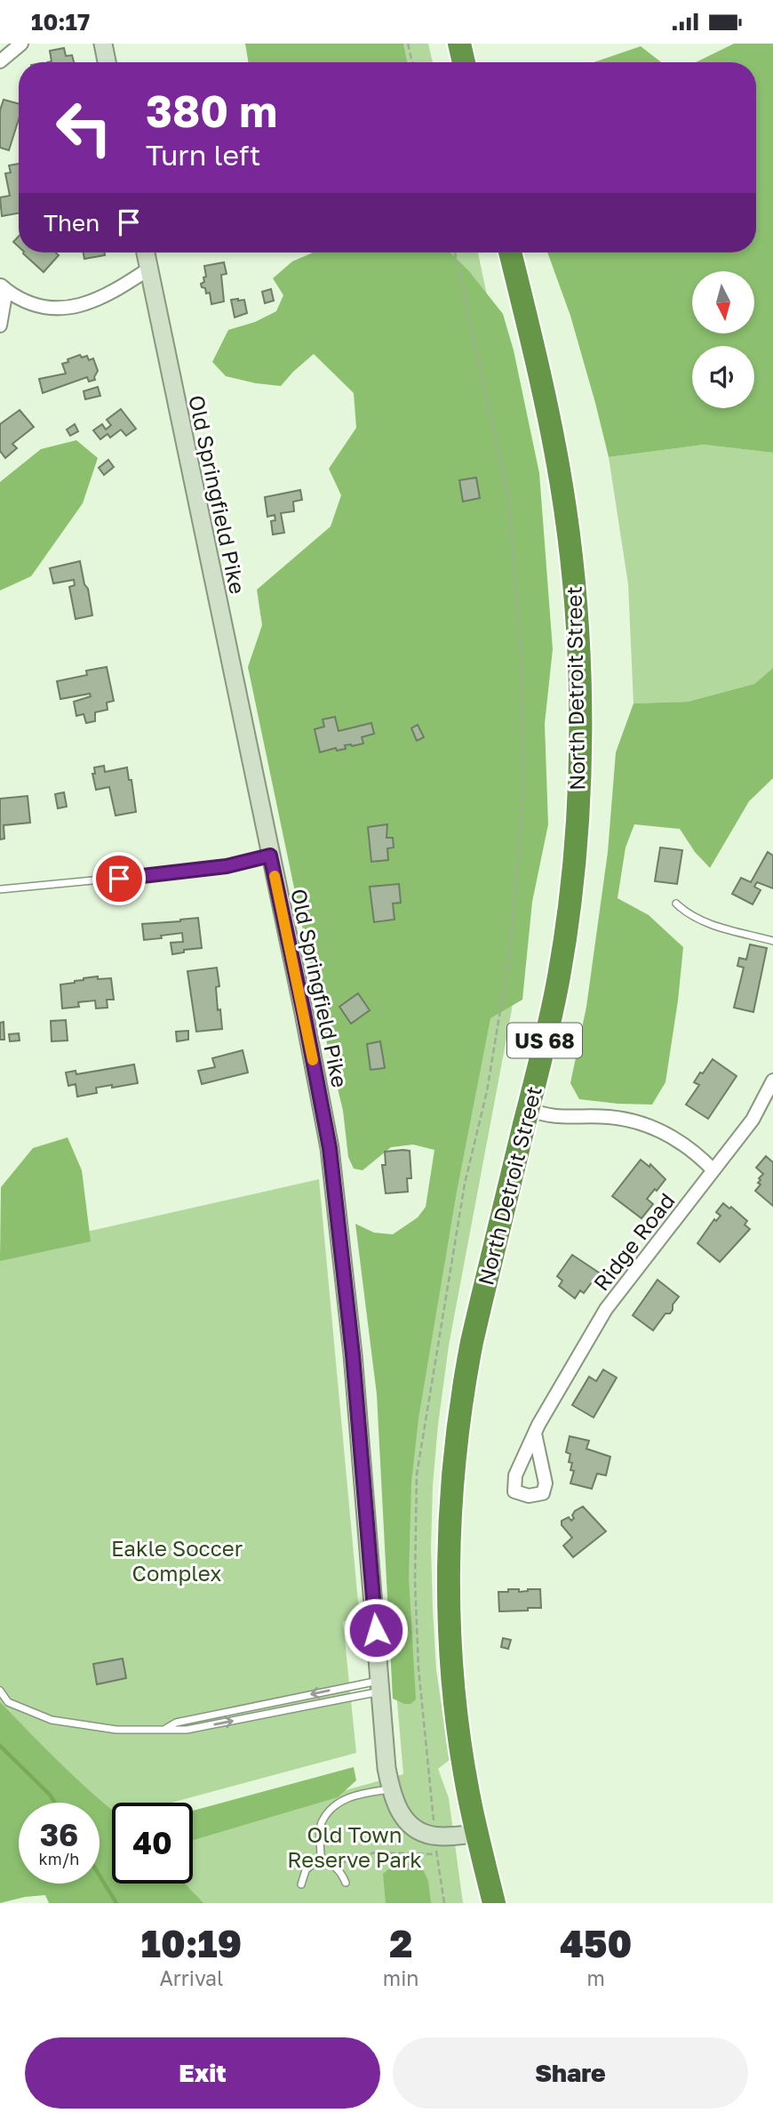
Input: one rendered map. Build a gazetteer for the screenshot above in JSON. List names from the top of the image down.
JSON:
{
  "streets": {
    "highway": ["North Detroit Street", "US 68"],
    "street": ["Old Springfield Pike", "Ridge Road"]
  },
  "crossings": [
    ["North Detroit Street", "US 68"]
  ],
  "parks": ["Eakle Soccer Complex", "Old Town Reserve Park"],
  "north": "bottom",
  "page": {
    "status": "10:17",
    "turn": ["380 m", "Turn left"],
    "then": "Then",
    "speed": "36 km/h",
    "limit": "40",
    "eta": [
      "10:19",
      "Arrival",
      "2",
      "min",
      "450",
      "m"
    ],
    "buttons": ["Exit", "Share"]
  }
}
